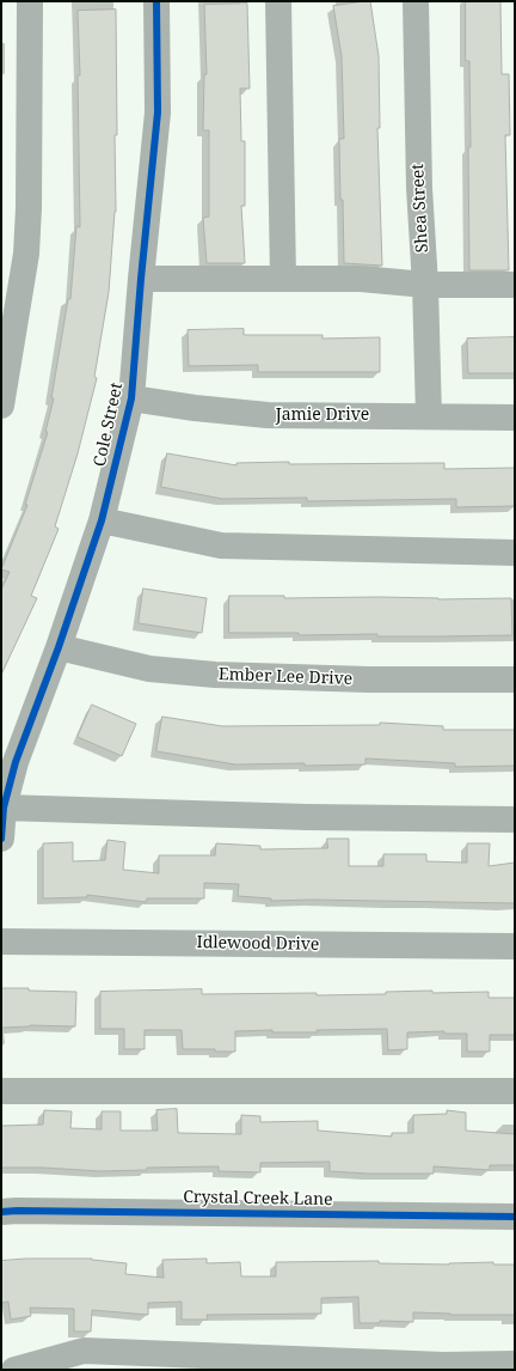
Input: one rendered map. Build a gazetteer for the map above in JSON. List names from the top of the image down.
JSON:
{
  "streets": {
    "street": [
      "Shea Street",
      "Jamie Drive",
      "Cole Street",
      "Ember Lee Drive",
      "Idlewood Drive",
      "Crystal Creek Lane"
    ]
  },
  "crossings": [
    ["Shea Street", "Jamie Drive"],
    ["Jamie Drive", "Cole Street"],
    ["Cole Street", "Ember Lee Drive"]
  ]
}
